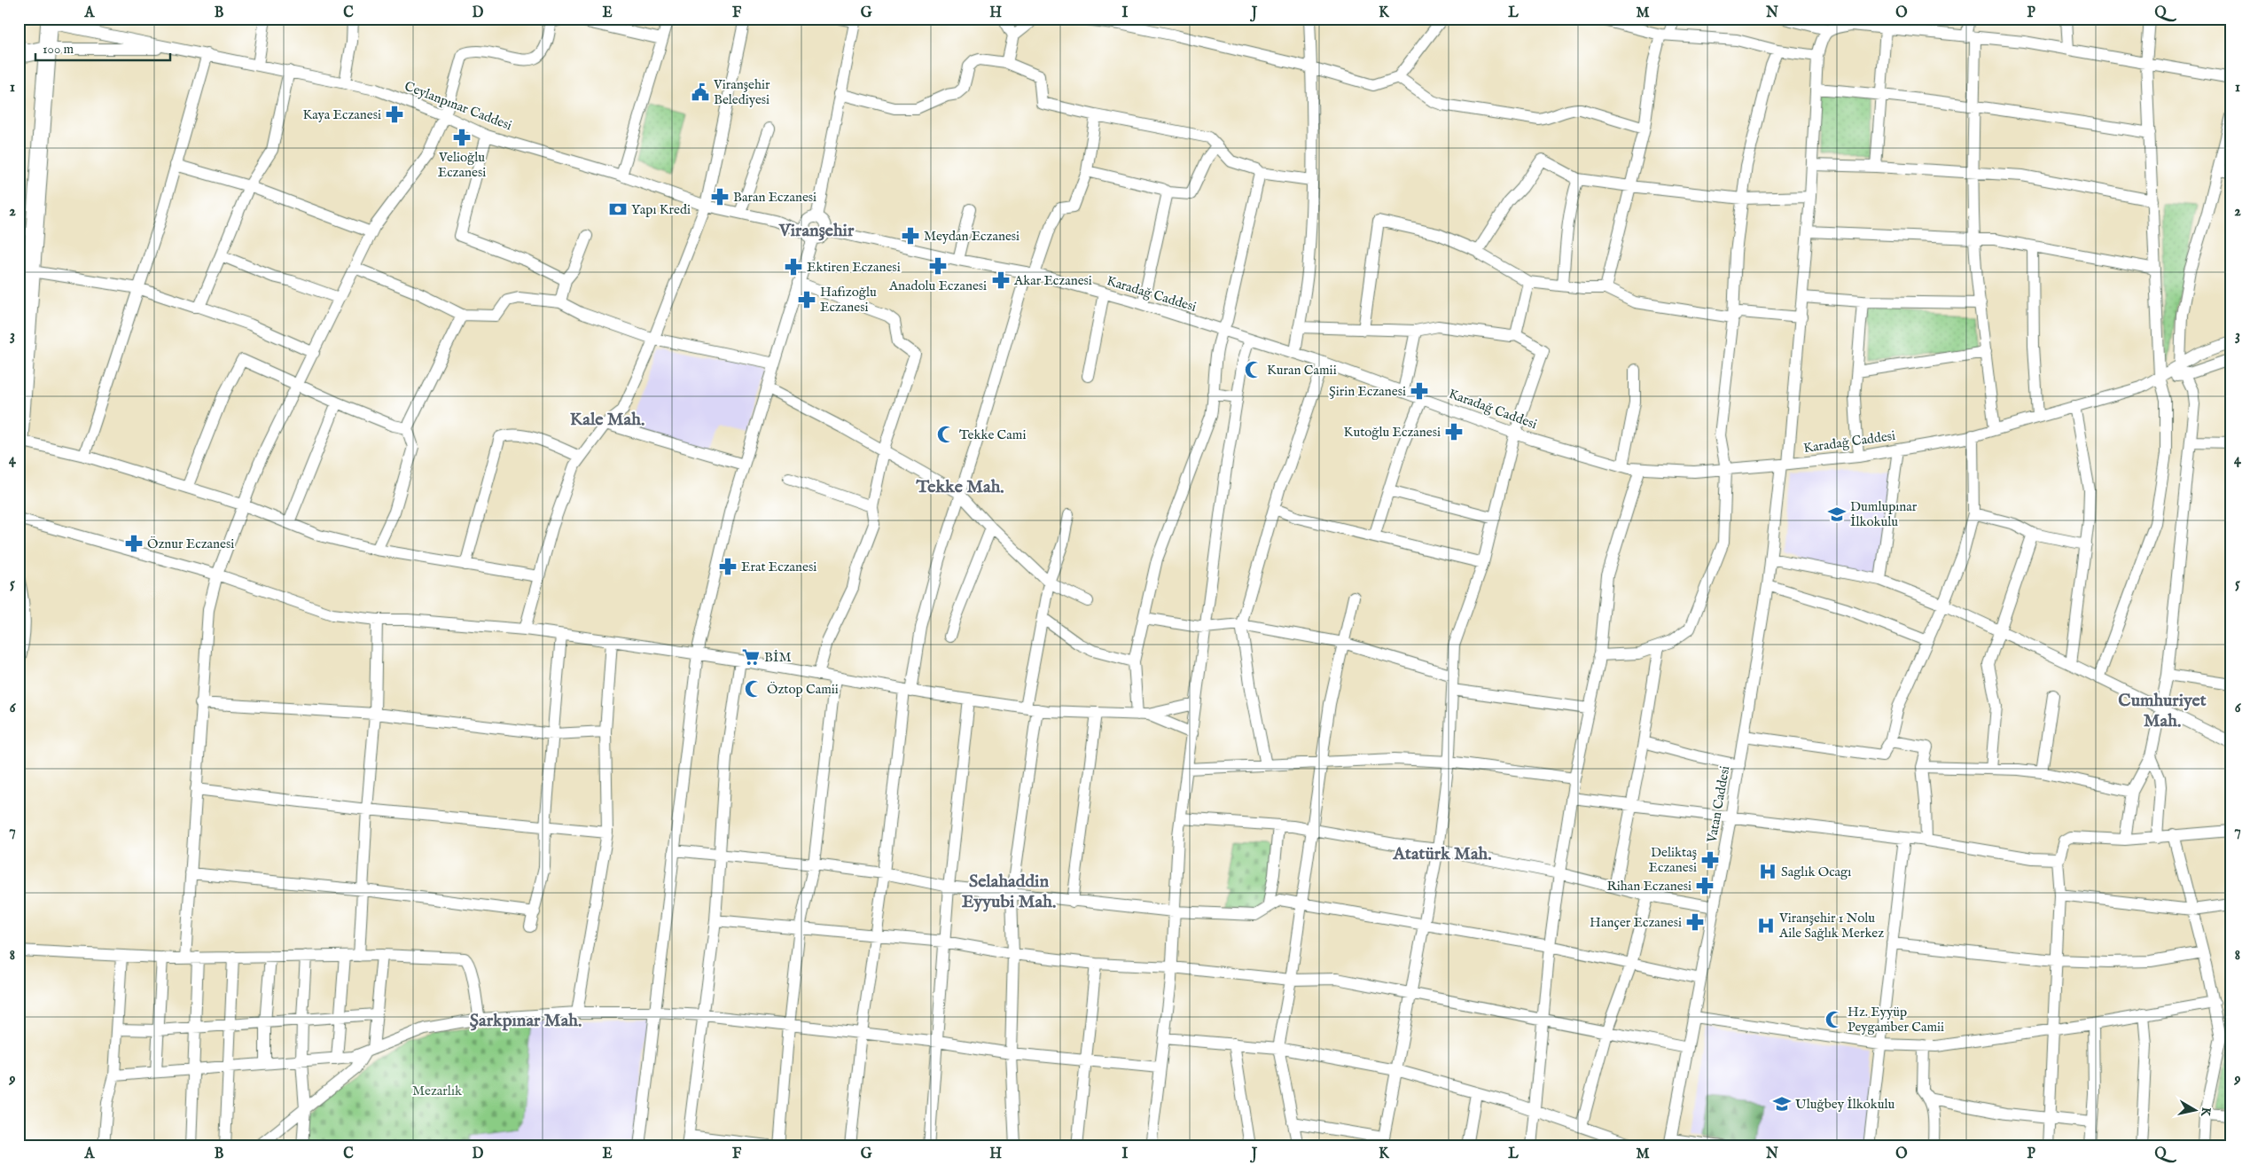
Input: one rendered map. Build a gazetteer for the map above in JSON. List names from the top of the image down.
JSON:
{
  "streets": {
    "street": ["Ceylanpınar Caddesi", "Karadağ Caddesi", "Vatan Caddesi"]
  },
  "crossings": [
    ["Karadağ Caddesi", "Vatan Caddesi"]
  ],
  "districts": [
    "Viranşehir",
    "Kale Mah.",
    "Tekke Mah.",
    "Cumhuriyet Mah.",
    "Atatürk Mah.",
    "Selahaddin Eyyubi Mah.",
    "Şarkpınar Mah."
  ],
  "parks": ["Mezarlık"],
  "places": {
    "public building": ["Viranşehir Belediyesi"],
    "pharmacy": [
      "Kaya Eczanesi",
      "Velioğlu Eczanesi",
      "Baran Eczanesi",
      "Meydan Eczanesi",
      "Anadolu Eczanesi",
      "Ektiren Eczanesi",
      "Akar Eczanesi",
      "Hafızoğlu Eczanesi",
      "Şirin Eczanesi",
      "Kutoğlu Eczanesi",
      "Öznur Eczanesi",
      "Erat Eczanesi",
      "Deliktaş Eczanesi",
      "Rihan Eczanesi",
      "Hançer Eczanesi"
    ],
    "bank": ["Yapı Kredi"],
    "mosque": [
      "Kuran Camii",
      "Tekke Cami",
      "Öztop Camii",
      "Hz. Eyyüp Peygamber Camii"
    ],
    "school or university": ["Dumlupınar İlkokulu", "Uluğbey İlkokulu"],
    "supermarket": ["BİM"],
    "hospital": ["Saglık Ocagı", "Viranşehir 1 Nolu Aile Sağlık Merkez"]
  },
  "scale_bar": "100 m",
  "north": "right",
  "grid": {
    "columns": [
      "A",
      "B",
      "C",
      "D",
      "E",
      "F",
      "G",
      "H",
      "I",
      "J",
      "K",
      "L",
      "M",
      "N",
      "O",
      "P",
      "Q"
    ],
    "rows": [
      "1",
      "2",
      "3",
      "4",
      "5",
      "6",
      "7",
      "8",
      "9"
    ]
  }
}
